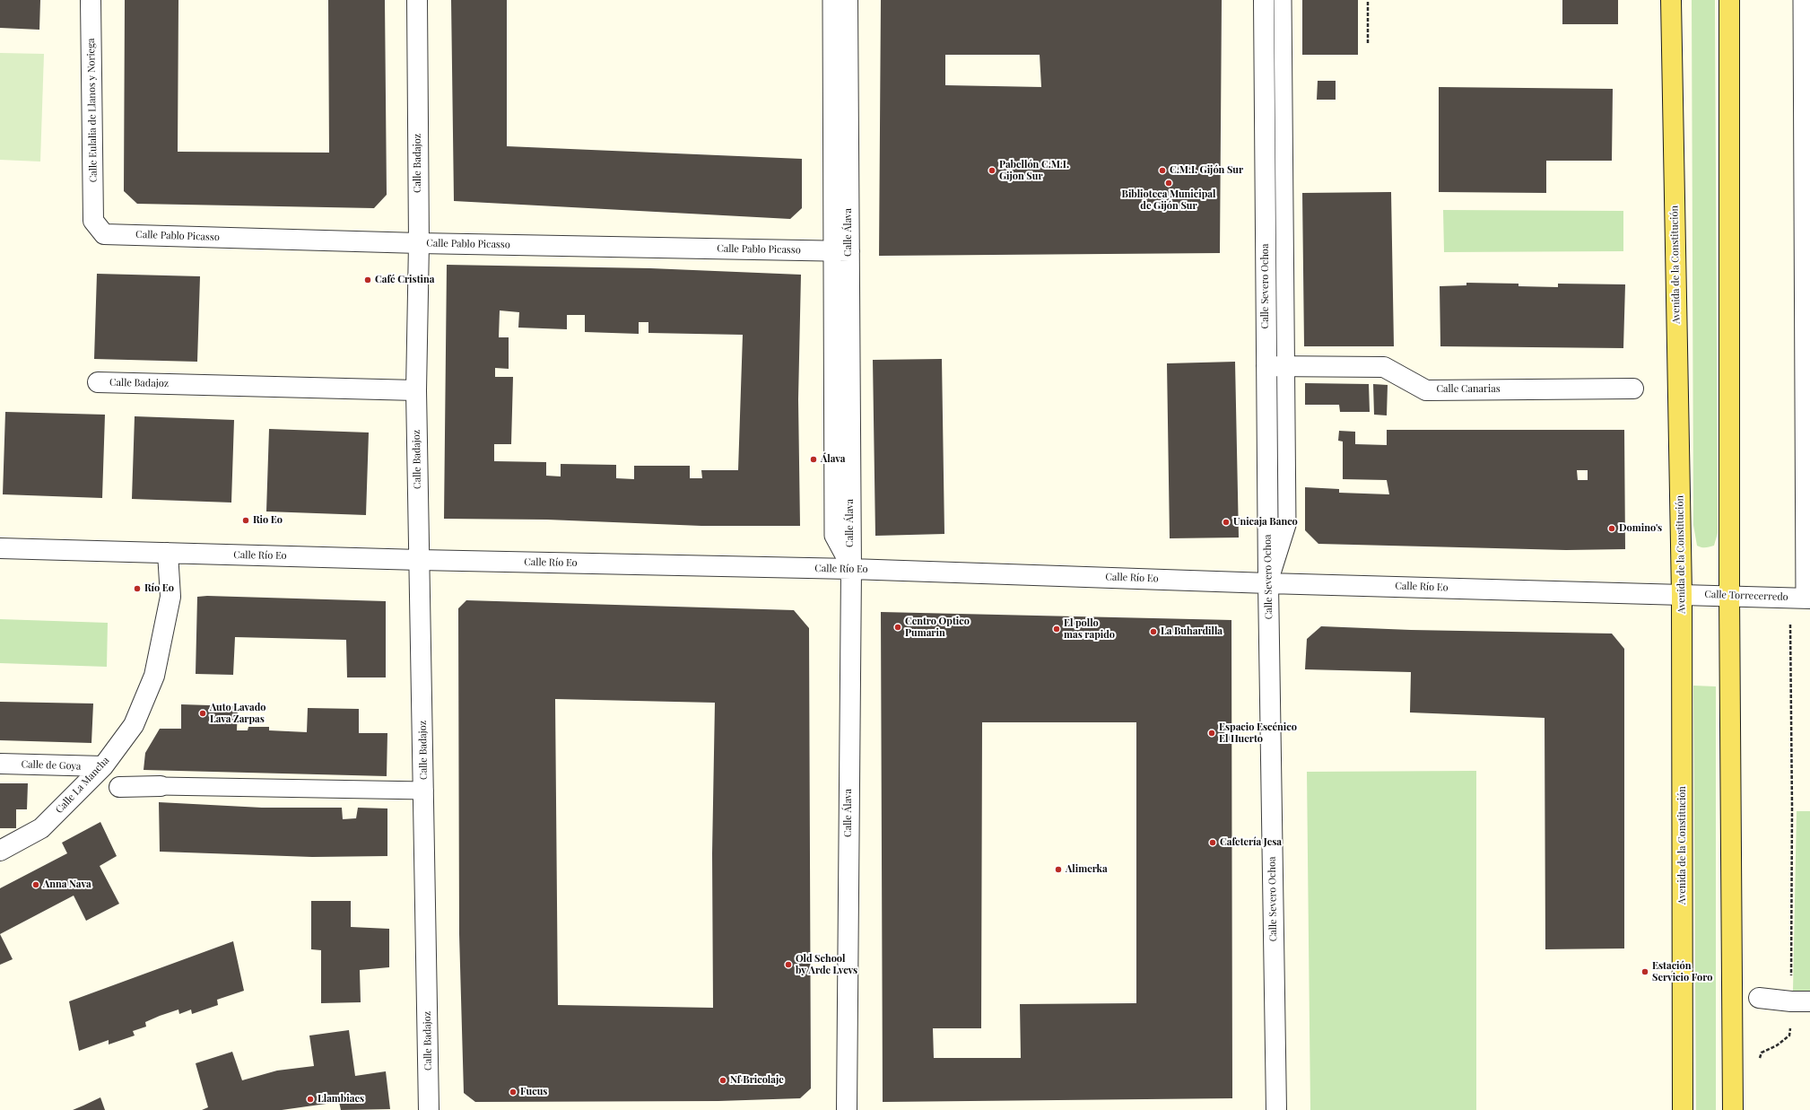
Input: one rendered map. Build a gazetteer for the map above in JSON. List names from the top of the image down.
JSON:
{
  "streets": {
    "main road": ["Avenida de la Constitución"],
    "street": [
      "Calle Eulalia de Llanos y Noriega",
      "Calle Badajoz",
      "Calle Álava",
      "Calle Pablo Picasso",
      "Calle Severo Ochoa",
      "Calle Canarias",
      "Calle Río Eo",
      "Calle Torrecerredo",
      "Calle de Goya",
      "Calle La Mancha"
    ]
  },
  "crossings": [
    ["Calle Eulalia de Llanos y Noriega", "Calle Pablo Picasso"],
    ["Calle Badajoz", "Calle Pablo Picasso"],
    ["Calle Badajoz", "Calle Río Eo"],
    ["Calle Álava", "Calle Pablo Picasso"],
    ["Calle Álava", "Calle Río Eo"],
    ["Avenida de la Constitución", "Calle Río Eo"],
    ["Avenida de la Constitución", "Calle Torrecerredo"],
    ["Calle Severo Ochoa", "Calle Canarias"],
    ["Calle Severo Ochoa", "Calle Río Eo"],
    ["Calle Río Eo", "Calle Torrecerredo"],
    ["Calle Río Eo", "Calle La Mancha"],
    ["Calle de Goya", "Calle La Mancha"]
  ],
  "places": [
    "Pabellón C.M.I. Gijon Sur",
    "C.M.I. Gijón Sur",
    "Biblioteca Municipal de Gijón Sur",
    "Café Cristina",
    "Álava",
    "Rio Eo",
    "Unicaja Banco",
    "Domino's",
    "Río Eo",
    "Centro Optico Pumarin",
    "El pollo mas rapido",
    "La Buhardilla",
    "Auto Lavado Lava Zarpas",
    "Espacio Escénico El Huerto",
    "Cafetería Jesa",
    "Alimerka",
    "Anna Nava",
    "Old School by Arde Lvcvs",
    "Estación Servicio Foro",
    "Nf Bricolaje",
    "Fucus",
    "Llambiaes"
  ]
}
